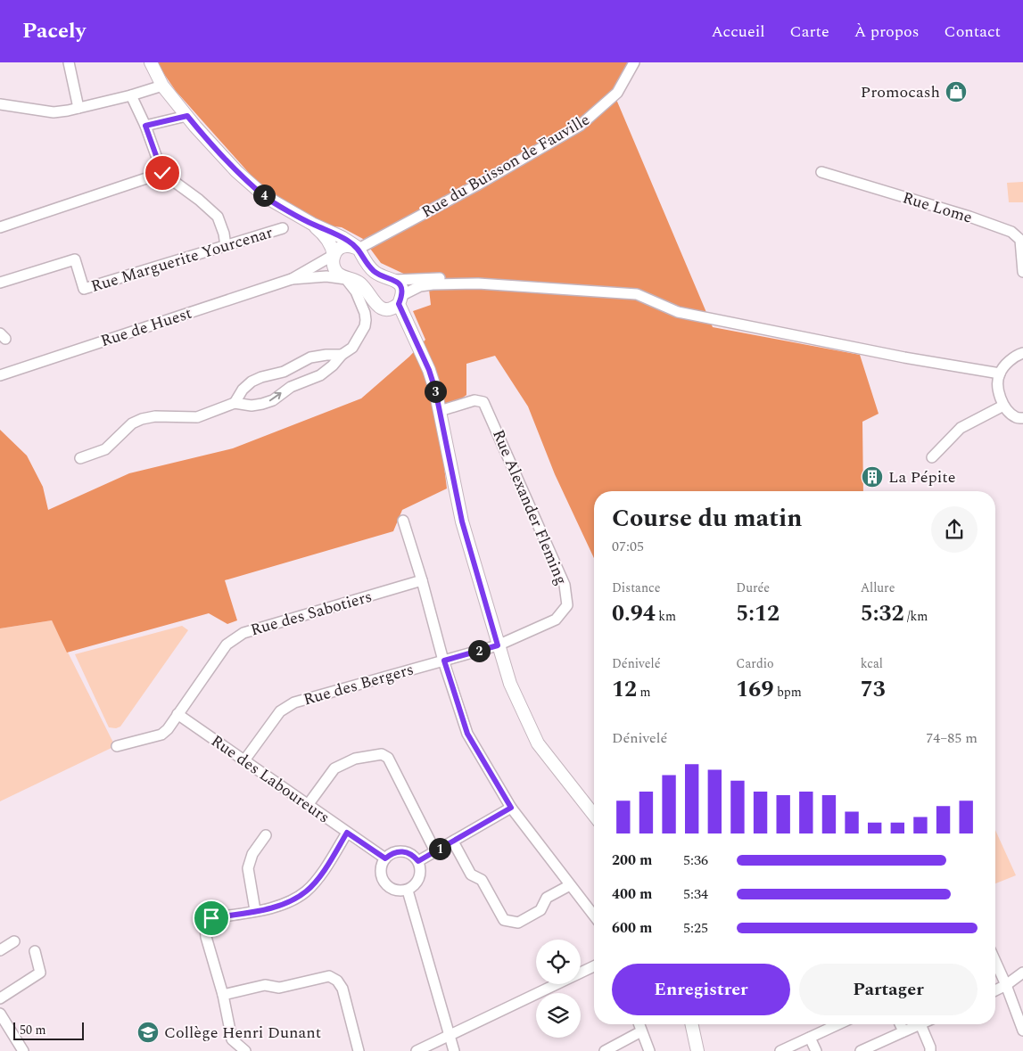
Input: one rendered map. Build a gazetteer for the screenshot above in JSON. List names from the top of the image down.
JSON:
{
  "streets": {
    "street": [
      "Rue du Buisson de Fauville",
      "Rue Lome",
      "Rue Marguerite Yourcenar",
      "Rue de Huest",
      "Rue Alexander Fleming",
      "Rue des Sabotiers",
      "Rue des Bergers",
      "Rue des Laboureurs"
    ]
  },
  "crossings": [
    ["Rue Alexander Fleming", "Rue des Bergers"],
    ["Rue des Sabotiers", "Rue des Laboureurs"],
    ["Rue des Bergers", "Rue des Laboureurs"]
  ],
  "places": {
    "shop": ["Promocash"],
    "building": ["La Pépite"],
    "school or university": ["Collège Henri Dunant"]
  },
  "scale_bar": "50 m",
  "page": {
    "header": "Pacely",
    "nav": [
      "Accueil",
      "Carte",
      "À propos",
      "Contact"
    ],
    "pins": [
      "4",
      "3",
      "2",
      "1"
    ],
    "heading": ["Course du matin", "07:05"],
    "stats": [
      ["Distance", "0.94 km"],
      ["Durée", "5:12"],
      ["Allure", "5:32 /km"],
      ["Dénivelé", "12 m"],
      ["Cardio", "169 bpm"],
      ["kcal", "73"]
    ],
    "chart": ["Dénivelé", "74–85 m"],
    "list": [
      {
        "name": "200 m",
        "note": "5:36"
      },
      {
        "name": "400 m",
        "note": "5:34"
      },
      {
        "name": "600 m",
        "note": "5:25"
      }
    ],
    "buttons": ["Enregistrer", "Partager"],
    "scale": "50 m"
  }
}
